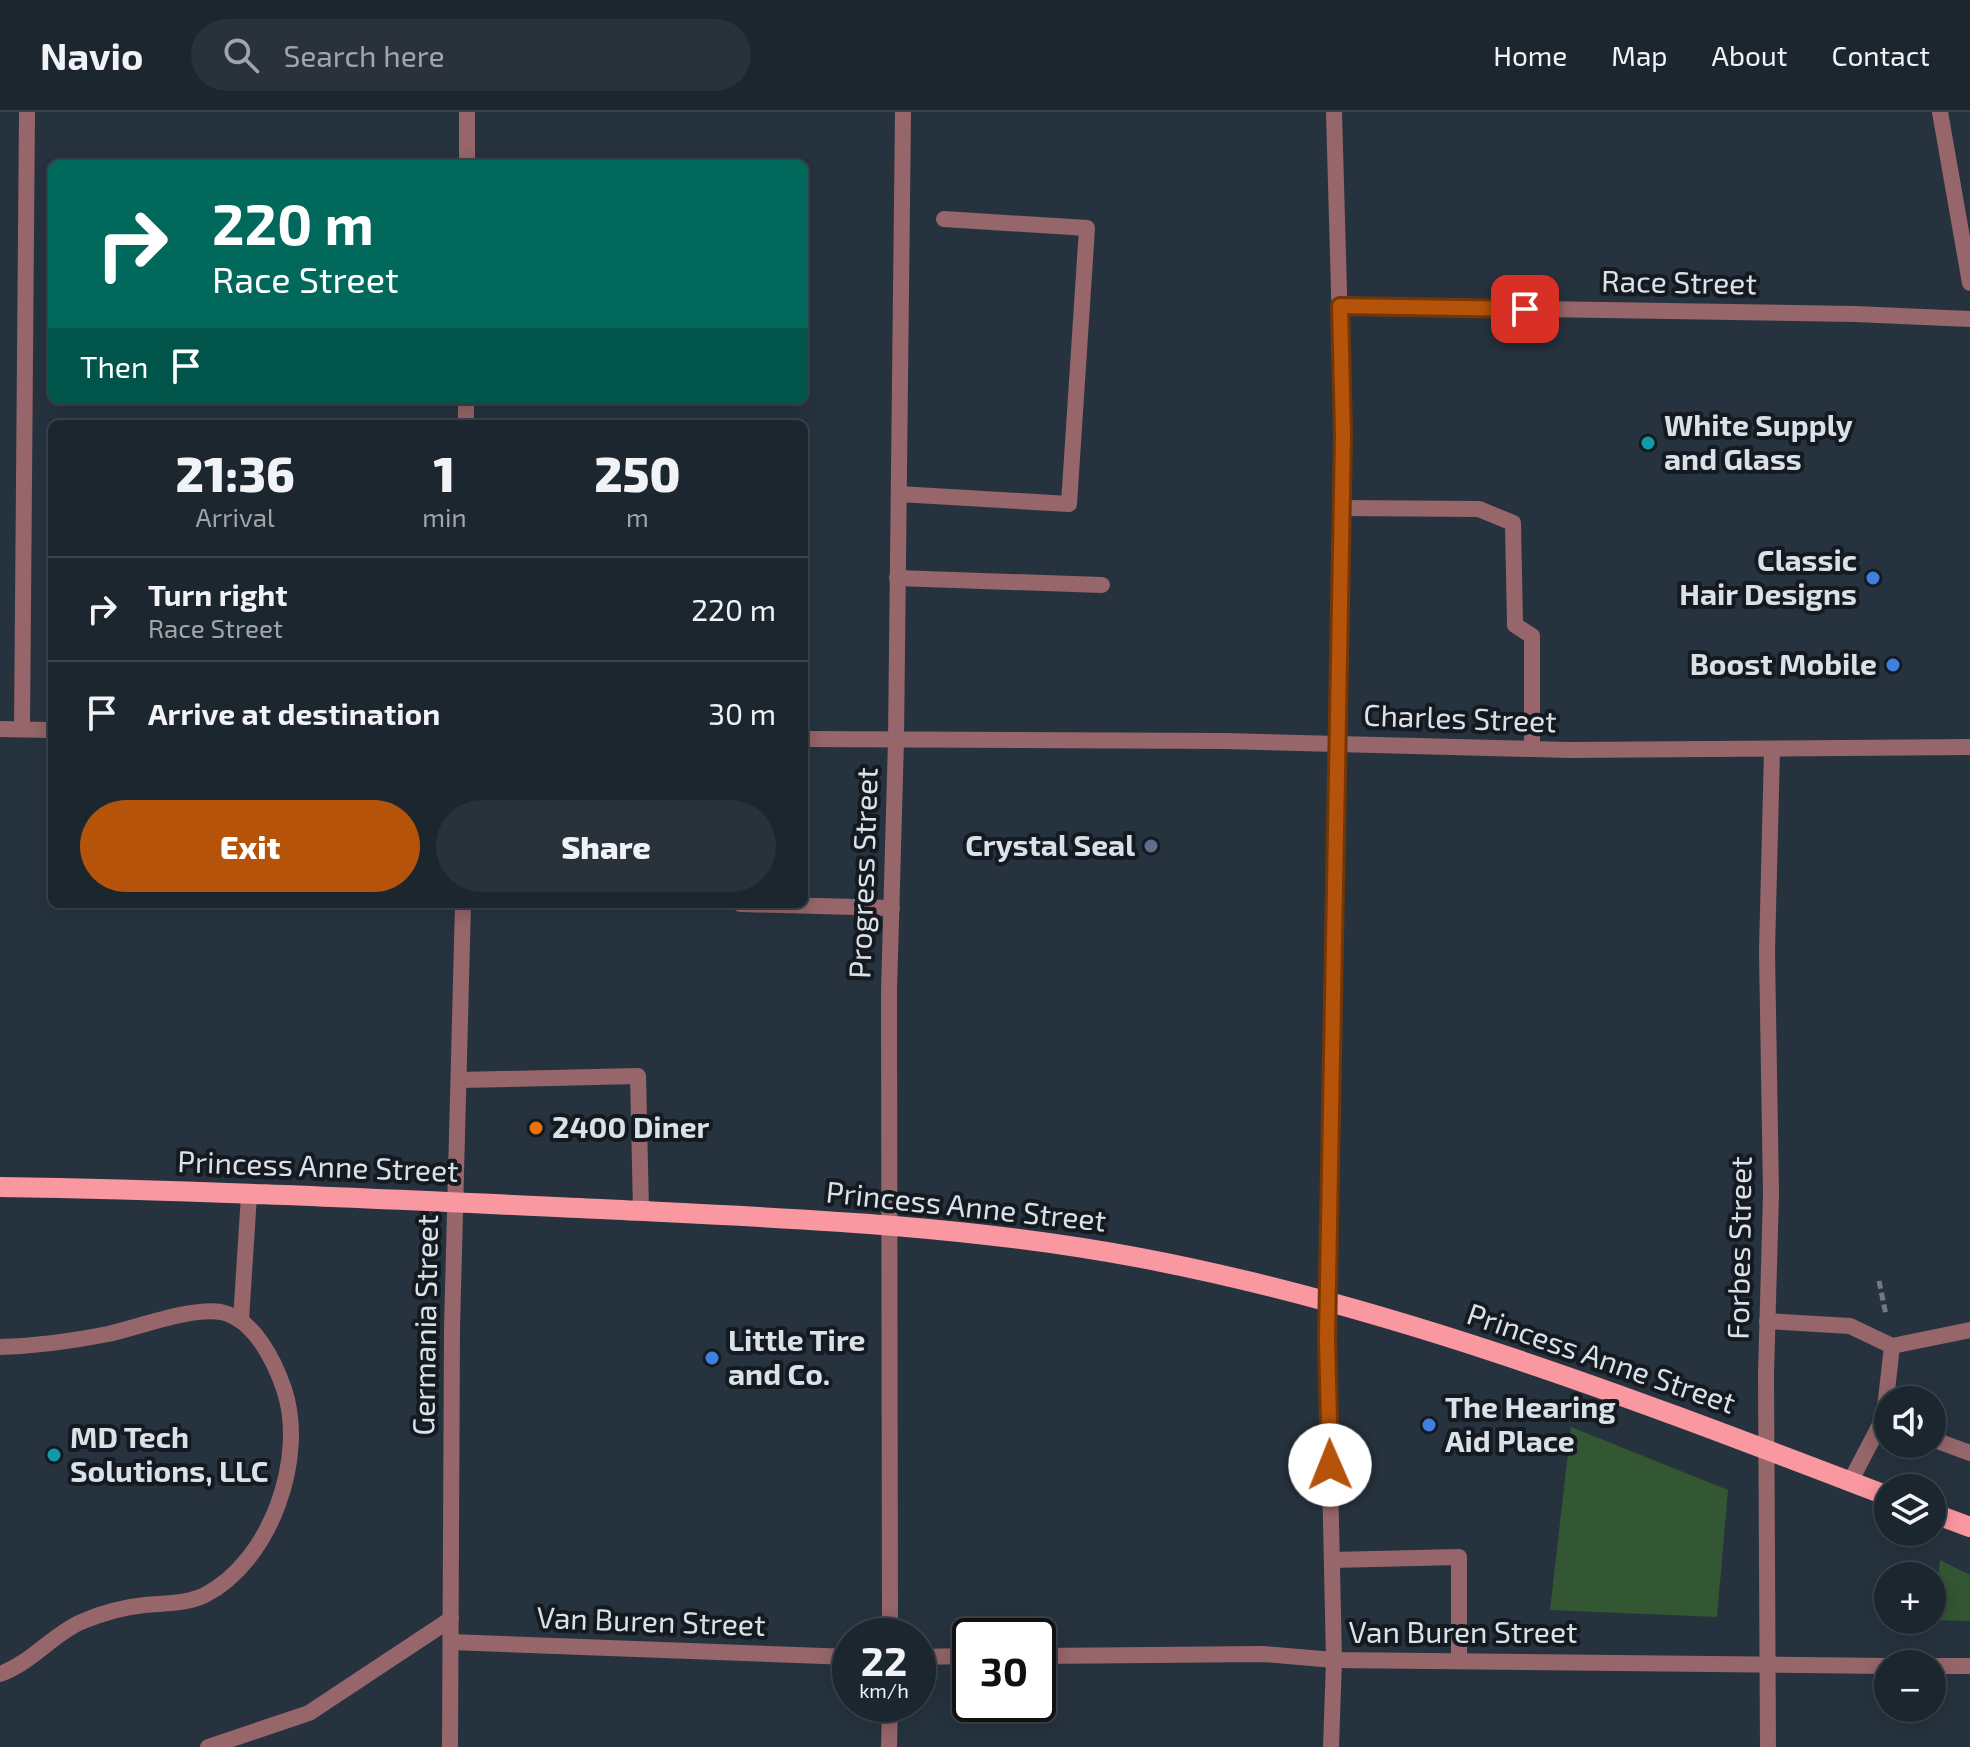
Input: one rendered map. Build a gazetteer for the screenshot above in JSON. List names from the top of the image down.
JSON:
{
  "streets": {
    "main road": ["Princess Anne Street"],
    "street": [
      "Race Street",
      "Charles Street",
      "Progress Street",
      "Forbes Street",
      "Germania Street",
      "Van Buren Street"
    ]
  },
  "crossings": [
    ["Charles Street", "Progress Street"],
    ["Charles Street", "Forbes Street"],
    ["Progress Street", "Princess Anne Street"],
    ["Princess Anne Street", "Forbes Street"],
    ["Princess Anne Street", "Germania Street"],
    ["Forbes Street", "Van Buren Street"],
    ["Germania Street", "Van Buren Street"]
  ],
  "places": [
    "White Supply and Glass",
    "Classic Hair Designs",
    "Boost Mobile",
    "Crystal Seal",
    "2400 Diner",
    "Little Tire and Co.",
    "The Hearing Aid Place",
    "MD Tech Solutions, LLC"
  ],
  "page": {
    "header": "Navio",
    "search": "Search here",
    "nav": [
      "Home",
      "Map",
      "About",
      "Contact"
    ],
    "turn": ["220 m", "Race Street"],
    "then": "Then",
    "eta": [
      "21:36",
      "Arrival",
      "1",
      "min",
      "250",
      "m"
    ],
    "list": [
      {
        "name": "Turn right",
        "note": "Race Street",
        "value": "220 m"
      },
      {
        "name": "Arrive at destination",
        "value": "30 m"
      }
    ],
    "buttons": ["Exit", "Share"],
    "map_buttons": ["+", "−"],
    "speed": "22 km/h",
    "limit": "30"
  }
}
